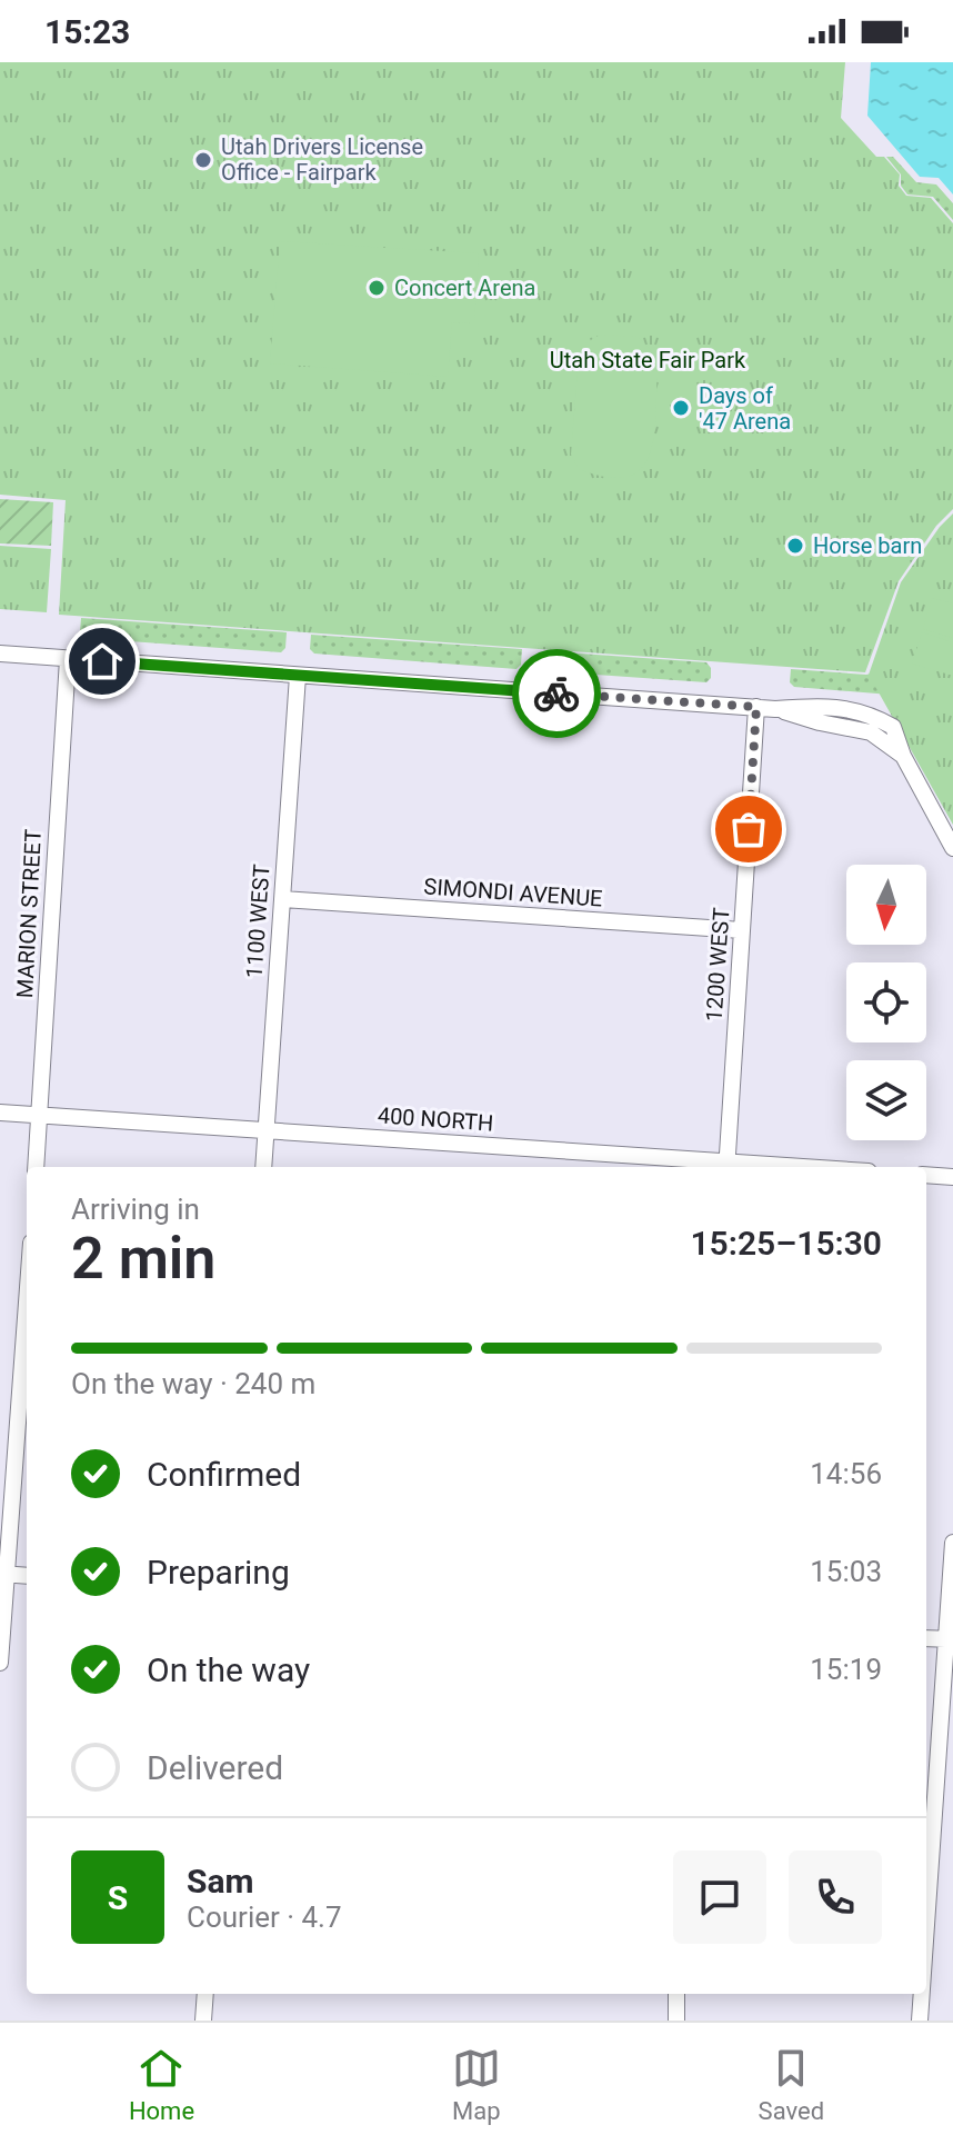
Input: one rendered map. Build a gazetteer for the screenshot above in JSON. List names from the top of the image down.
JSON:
{
  "streets": {
    "street": [
      "SIMONDI AVENUE",
      "MARION STREET",
      "1100 WEST",
      "1200 WEST",
      "400 NORTH"
    ]
  },
  "crossings": [
    ["SIMONDI AVENUE", "1100 WEST"],
    ["SIMONDI AVENUE", "1200 WEST"],
    ["MARION STREET", "400 NORTH"],
    ["1100 WEST", "400 NORTH"],
    ["1200 WEST", "400 NORTH"]
  ],
  "parks": ["Utah State Fair Park"],
  "places": [
    "Utah Drivers License Office - Fairpark",
    "Concert Arena",
    "Days of '47 Arena",
    "Horse barn"
  ],
  "north": "bottom",
  "page": {
    "status": "15:23",
    "heading": ["2 min", "Arriving in", "15:25–15:30"],
    "panel": ["Sam", "Courier · 4.7"],
    "bar": "On the way · 240 m",
    "list": [
      ["Confirmed", "14:56"],
      ["Preparing", "15:03"],
      ["On the way", "15:19"],
      "Delivered"
    ],
    "round": "S",
    "tabs": ["Home", "Map", "Saved"]
  }
}
